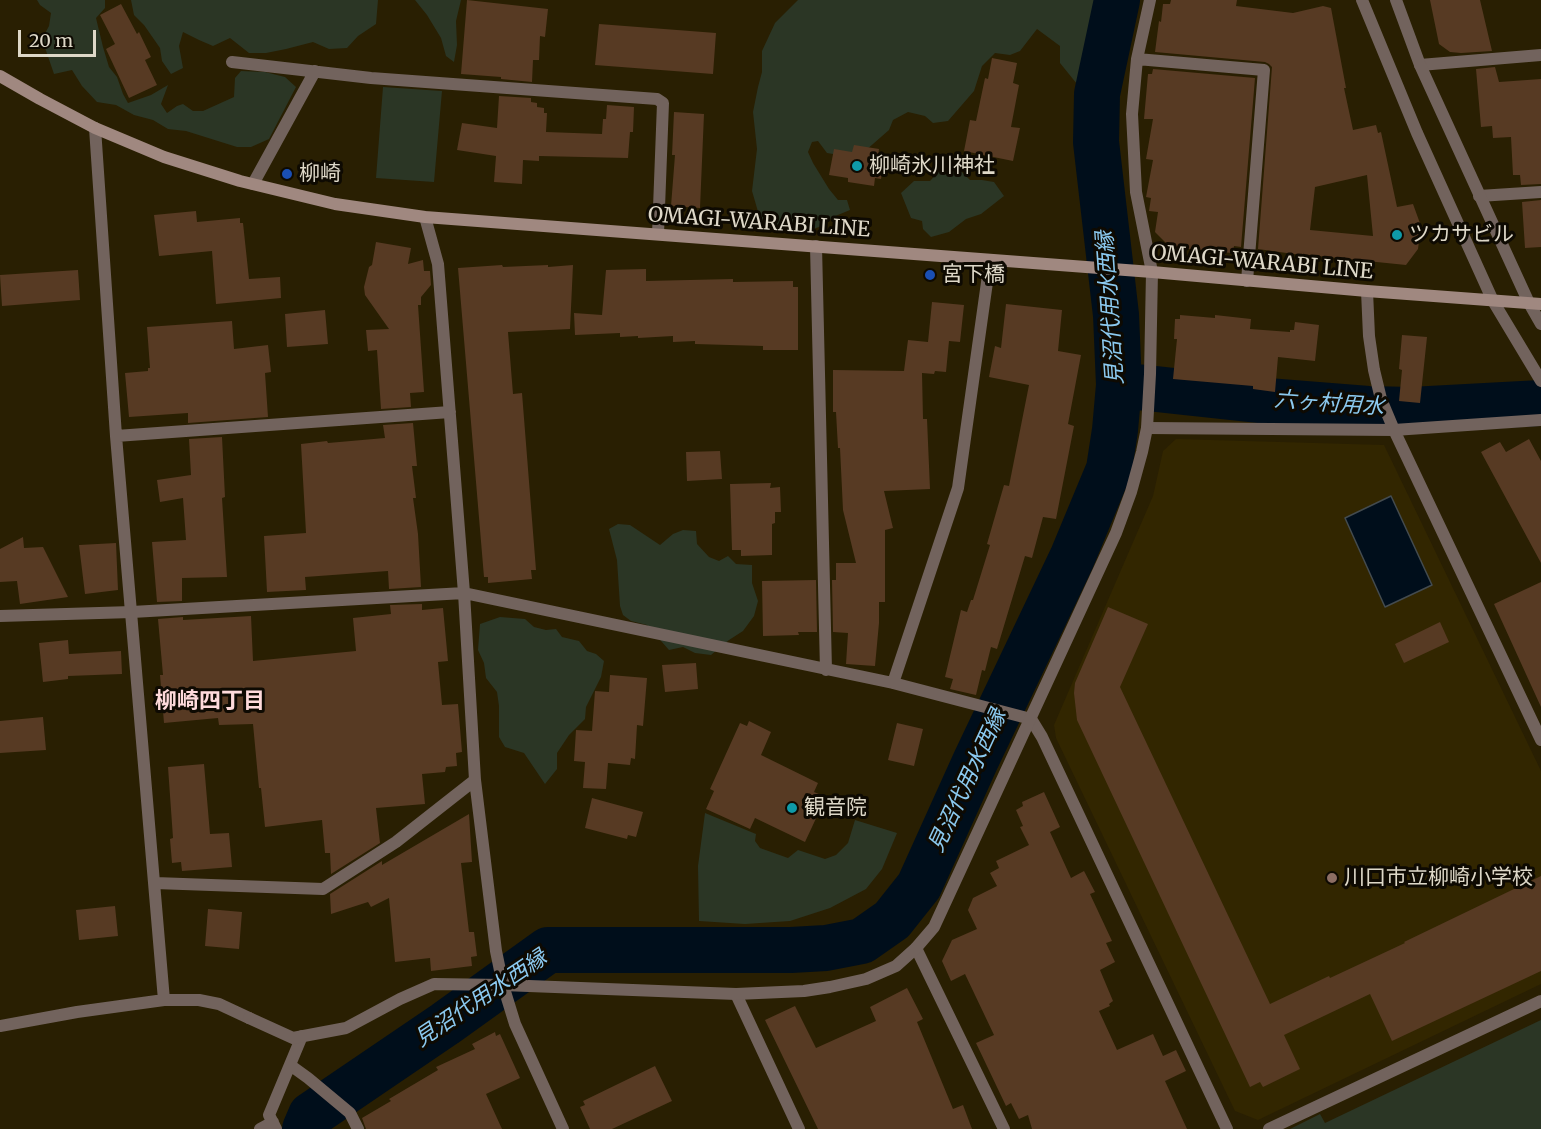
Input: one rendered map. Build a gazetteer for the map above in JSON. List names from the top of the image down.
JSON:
{
  "streets": {
    "main road": ["OMAGI-WARABI LINE"]
  },
  "districts": ["柳崎四丁目"],
  "water": ["見沼代用水西縁", "六ヶ村用水"],
  "places": [
    "柳崎氷川神社",
    "柳崎",
    "ツカサビル",
    "宮下橋",
    "観音院",
    "川口市立柳崎小学校"
  ],
  "scale_bar": "20 m"
}
